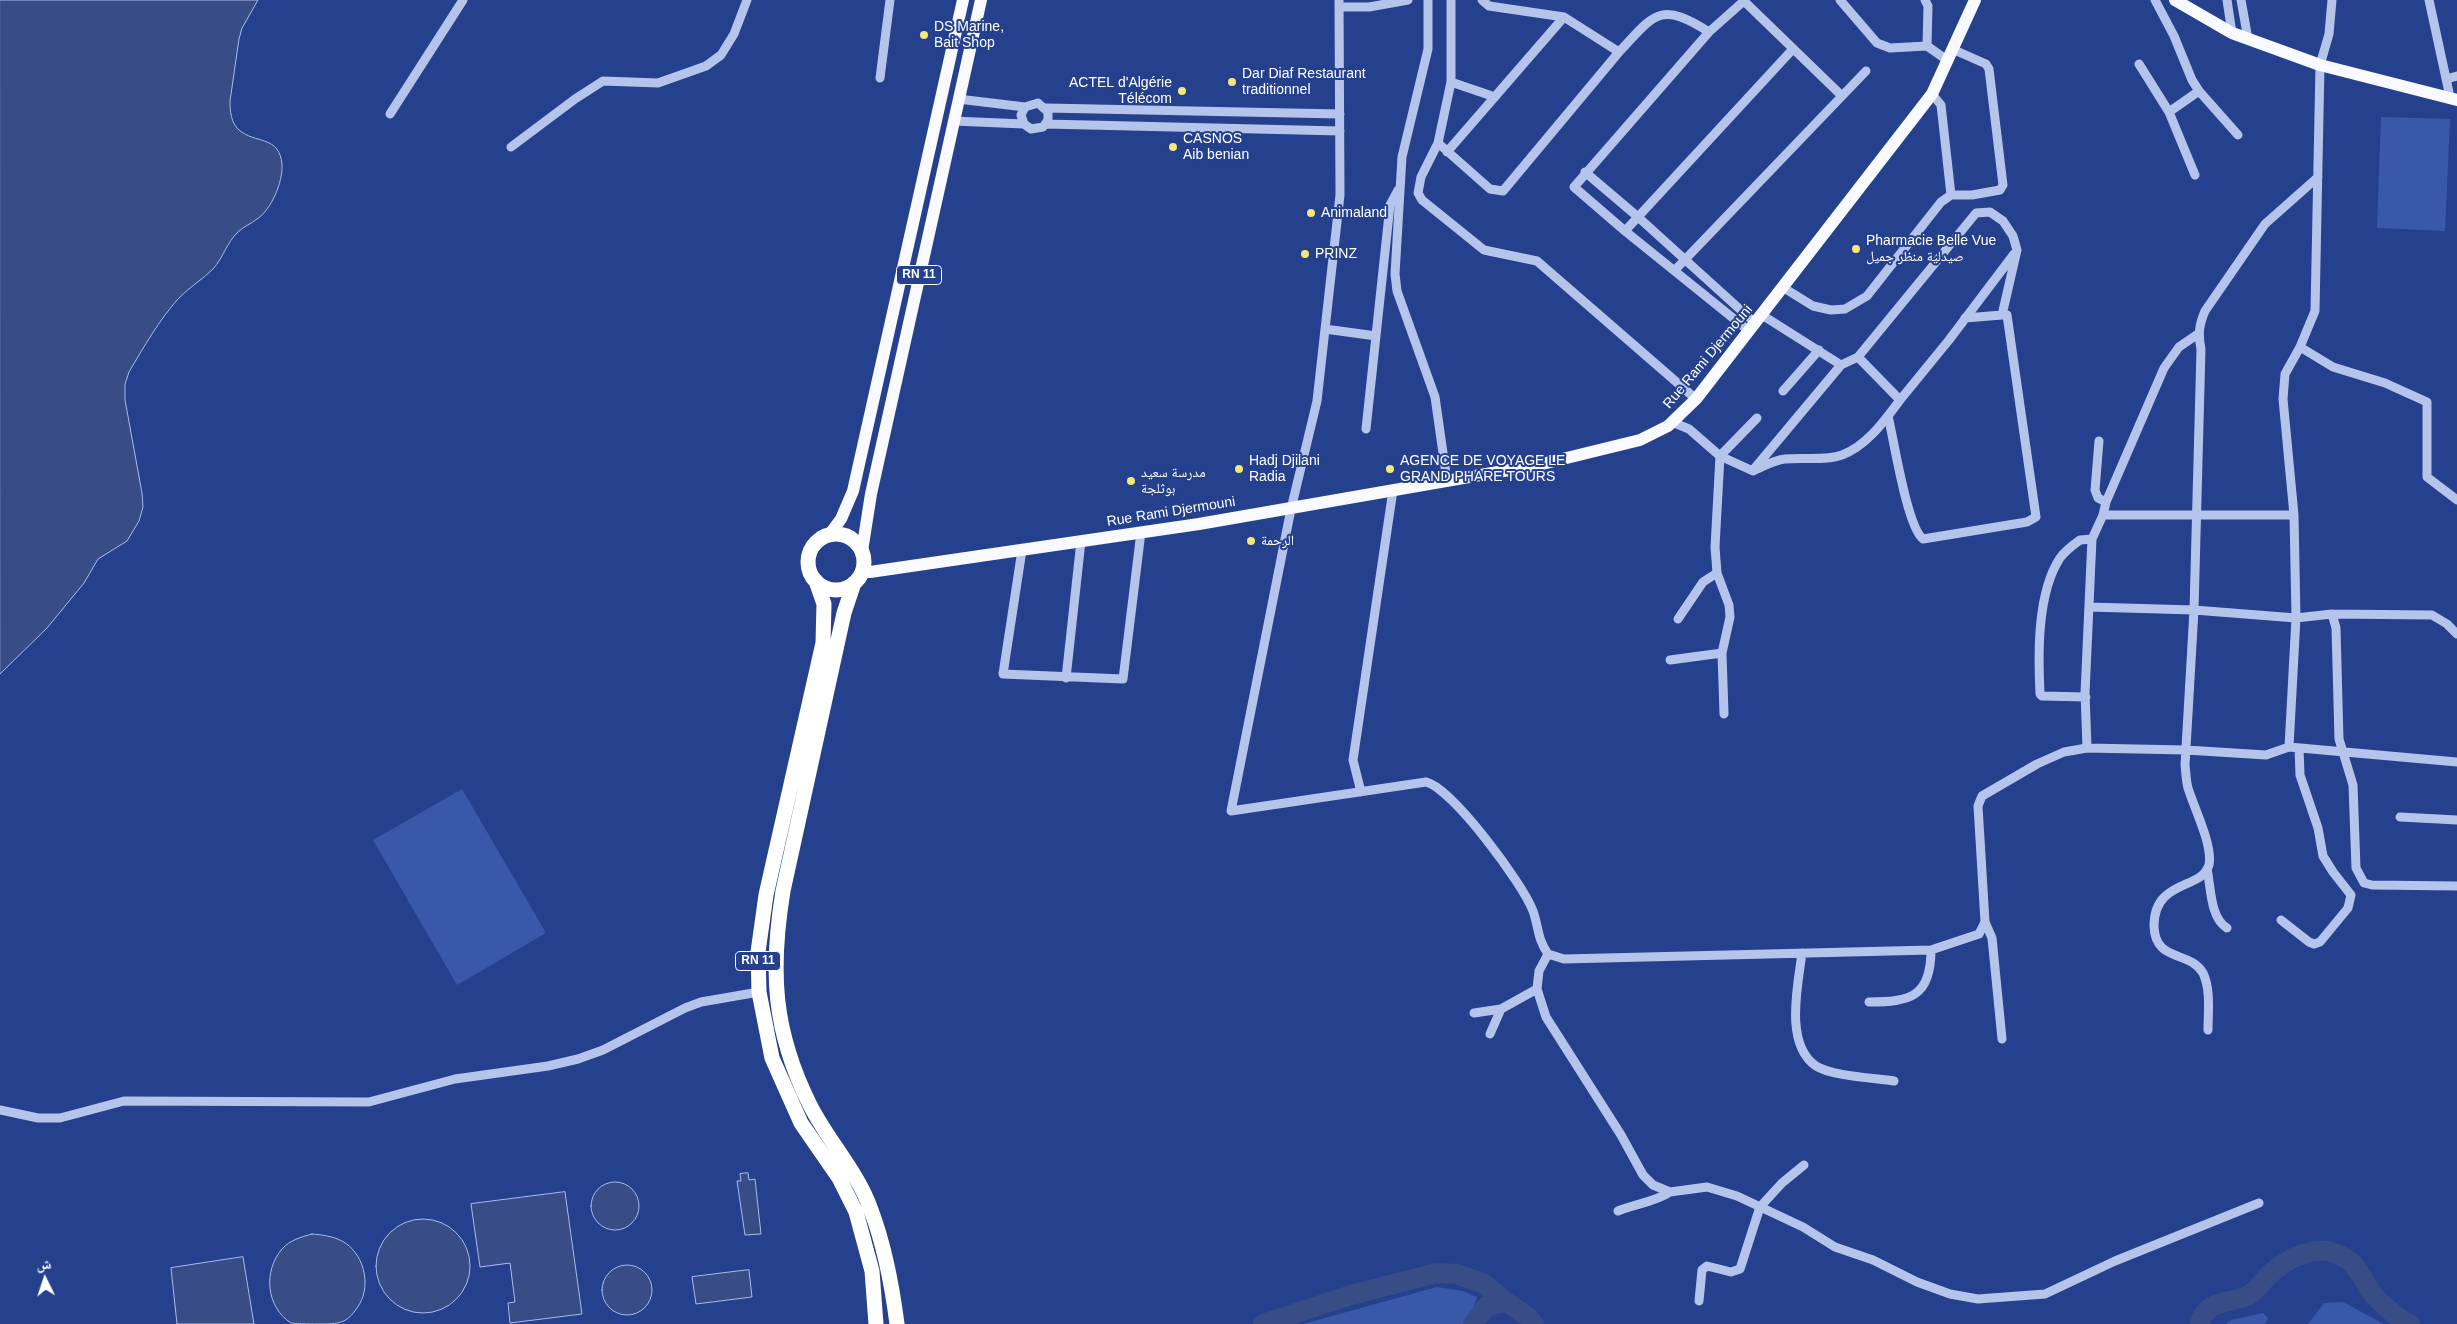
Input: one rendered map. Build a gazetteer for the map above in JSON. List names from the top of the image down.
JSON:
{
  "streets": {
    "highway": ["RN 11"],
    "main road": ["Rue Rami Djermouni"]
  },
  "crossings": [
    ["RN 11", "Rue Rami Djermouni"]
  ],
  "places": [
    "DS Marine, Bait Shop",
    "Dar Diaf Restaurant traditionnel",
    "ACTEL d'Algérie Télécom",
    "CASNOS Aib benian",
    "Animaland",
    "Pharmacie Belle Vue صيدلية منظر جميل",
    "PRINZ",
    "Hadj Djilani Radia",
    "AGENCE DE VOYAGE LE GRAND PHARE TOURS",
    "مدرسة سعيد بوثلجة",
    "الرحمة"
  ],
  "north": "top"
}
